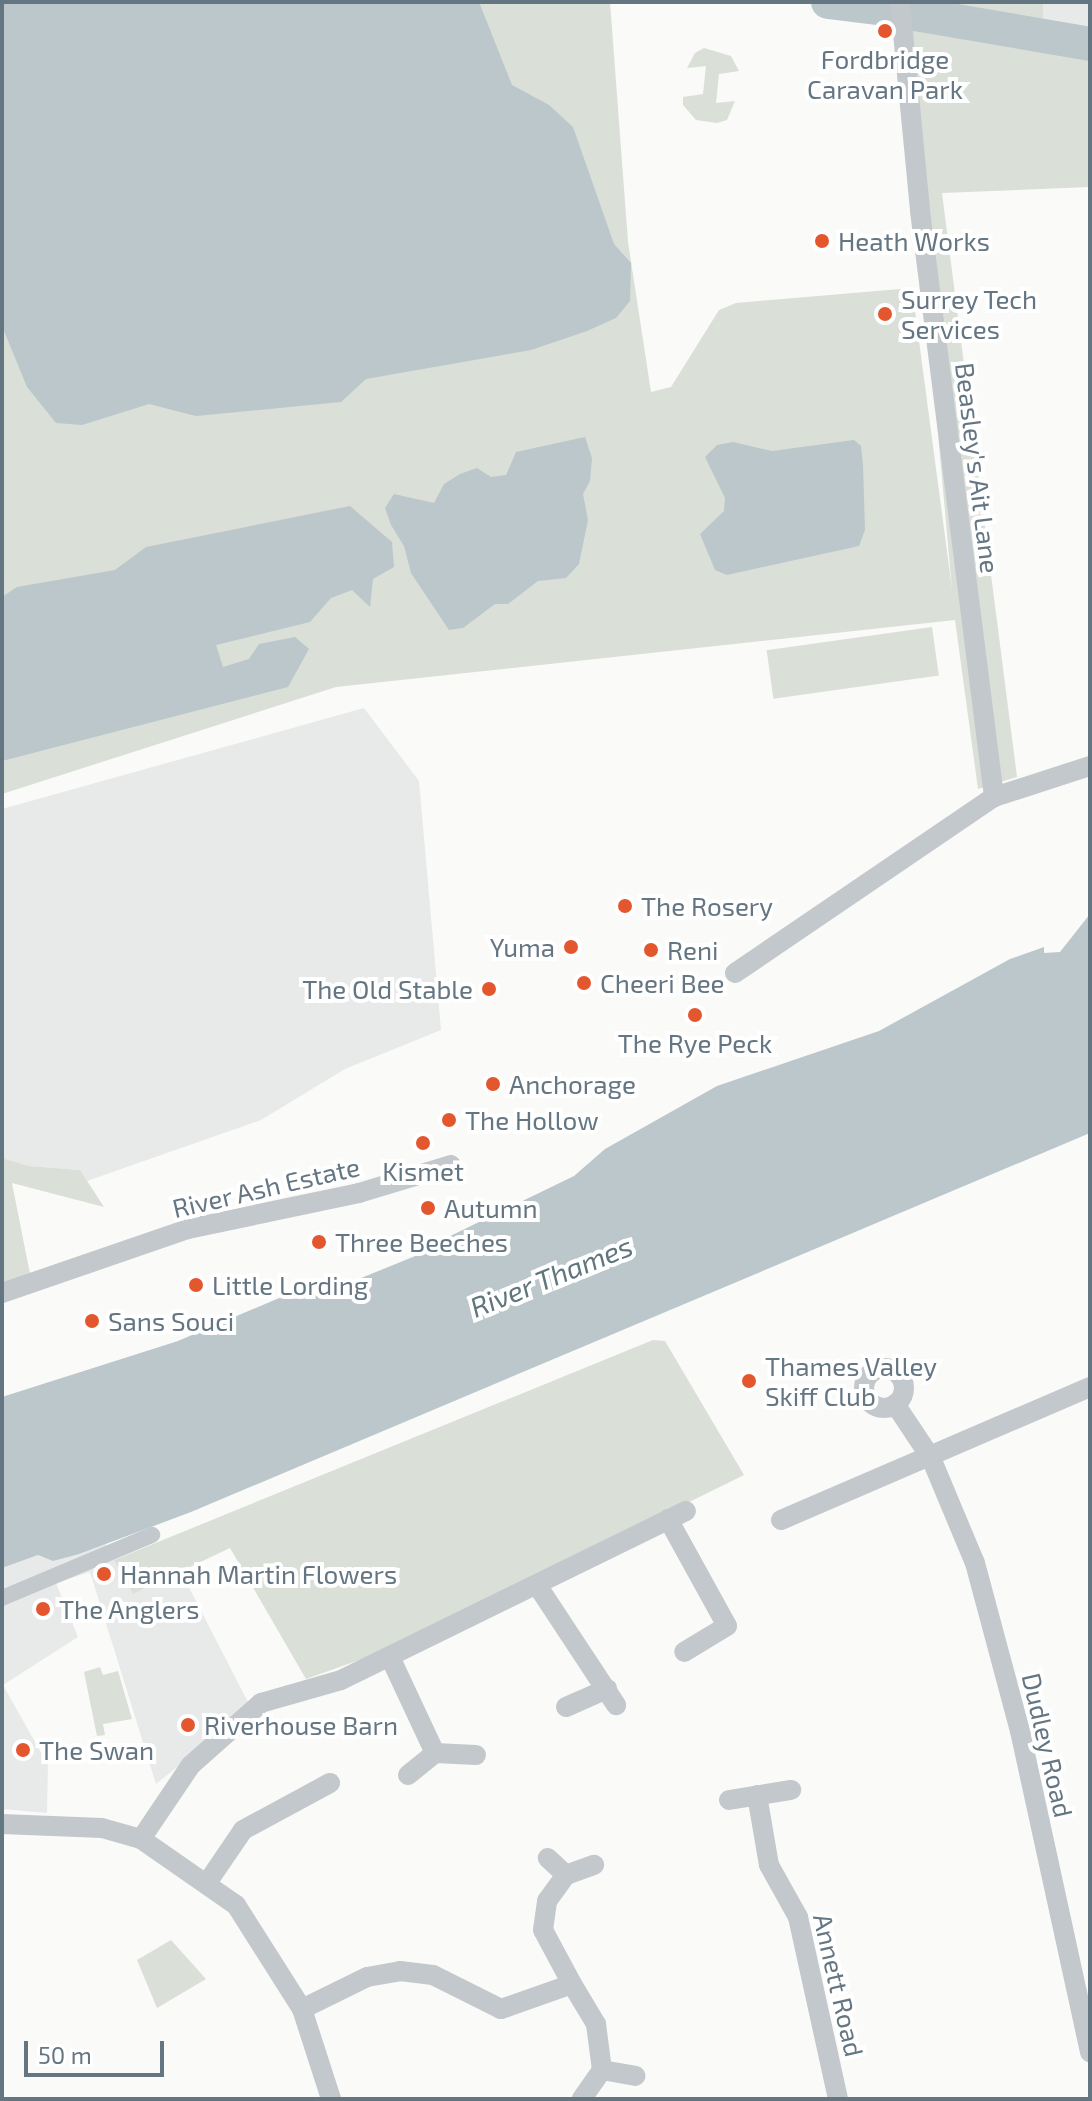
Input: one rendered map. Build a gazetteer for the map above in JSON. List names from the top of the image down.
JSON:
{
  "streets": {
    "street": [
      "Beasley's Ait Lane",
      "River Ash Estate",
      "Dudley Road",
      "Annett Road"
    ]
  },
  "water": ["River Thames"],
  "places": [
    "Fordbridge Caravan Park",
    "Heath Works",
    "Surrey Tech Services",
    "The Rosery",
    "Yuma",
    "Reni",
    "Cheeri Bee",
    "The Old Stable",
    "The Rye Peck",
    "Anchorage",
    "The Hollow",
    "Kismet",
    "Autumn",
    "Three Beeches",
    "Little Lording",
    "Sans Souci",
    "Thames Valley Skiff Club",
    "Hannah Martin Flowers",
    "The Anglers",
    "Riverhouse Barn",
    "The Swan"
  ],
  "scale_bar": "50 m"
}
